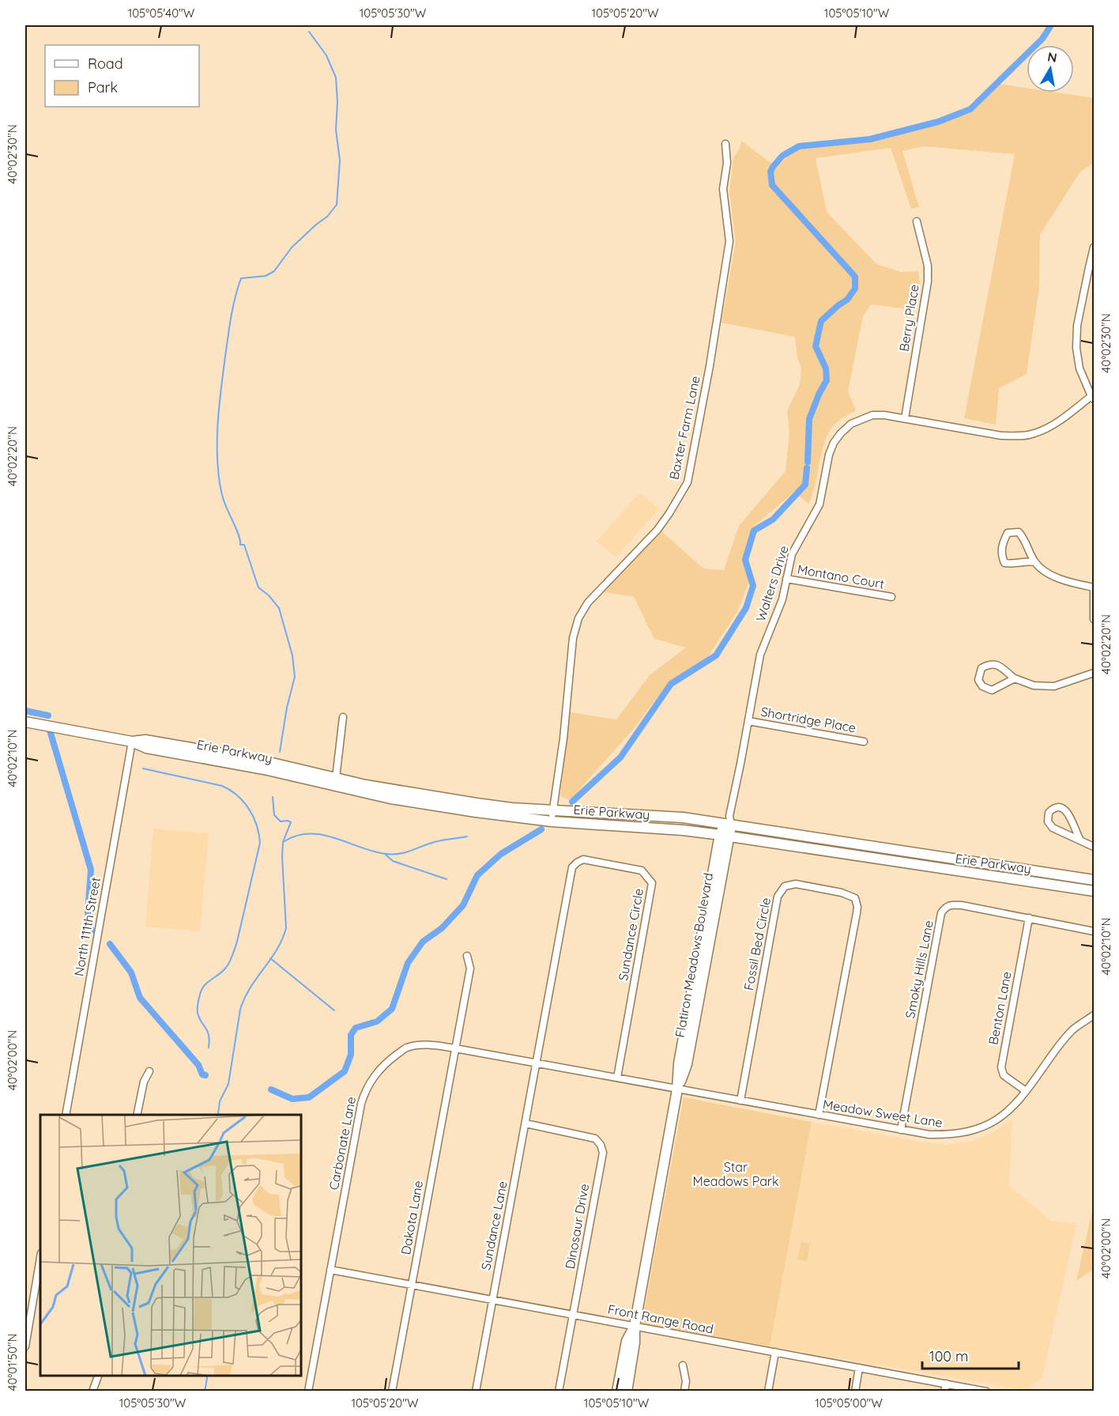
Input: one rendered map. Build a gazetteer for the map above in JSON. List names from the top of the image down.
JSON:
{
  "streets": {
    "main road": ["Erie Parkway", "Flatiron Meadows Boulevard"],
    "street": [
      "Berry Place",
      "Baxter Farm Lane",
      "Montano Court",
      "Walters Drive",
      "Shortridge Place",
      "North 111th Street",
      "Sundance Circle",
      "Fossil Bed Circle",
      "Smoky Hills Lane",
      "Benton Lane",
      "Meadow Sweet Lane",
      "Carbonate Lane",
      "Dakota Lane",
      "Sundance Lane",
      "Dinosaur Drive",
      "Front Range Road"
    ]
  },
  "crossings": [
    ["Berry Place", "Walters Drive"],
    ["Baxter Farm Lane", "Erie Parkway"],
    ["Montano Court", "Walters Drive"],
    ["Walters Drive", "Shortridge Place"],
    ["Walters Drive", "Erie Parkway"],
    ["Walters Drive", "Flatiron Meadows Boulevard"],
    ["Erie Parkway", "North 111th Street"],
    ["Erie Parkway", "Flatiron Meadows Boulevard"],
    ["Sundance Circle", "Carbonate Lane"],
    ["Sundance Circle", "Sundance Lane"],
    ["Fossil Bed Circle", "Meadow Sweet Lane"],
    ["Flatiron Meadows Boulevard", "Meadow Sweet Lane"],
    ["Flatiron Meadows Boulevard", "Carbonate Lane"],
    ["Flatiron Meadows Boulevard", "Front Range Road"],
    ["Smoky Hills Lane", "Benton Lane"],
    ["Smoky Hills Lane", "Meadow Sweet Lane"],
    ["Benton Lane", "Meadow Sweet Lane"],
    ["Meadow Sweet Lane", "Carbonate Lane"],
    ["Carbonate Lane", "Dakota Lane"],
    ["Carbonate Lane", "Sundance Lane"],
    ["Carbonate Lane", "Front Range Road"],
    ["Dakota Lane", "Front Range Road"],
    ["Sundance Lane", "Dinosaur Drive"],
    ["Sundance Lane", "Front Range Road"],
    ["Dinosaur Drive", "Front Range Road"]
  ],
  "parks": ["Star Meadows Park"],
  "legend": ["Road", "Park"],
  "scale_bar": "100 m",
  "north": "top",
  "coordinates": [
    "105°05'40\"W",
    "105°05'30\"W",
    "105°05'20\"W",
    "105°05'10\"W",
    "40°02'30\"N",
    "40°02'20\"N",
    "40°02'10\"N",
    "40°02'00\"N",
    "40°01'50\"N",
    "105°05'00\"W"
  ]
}
